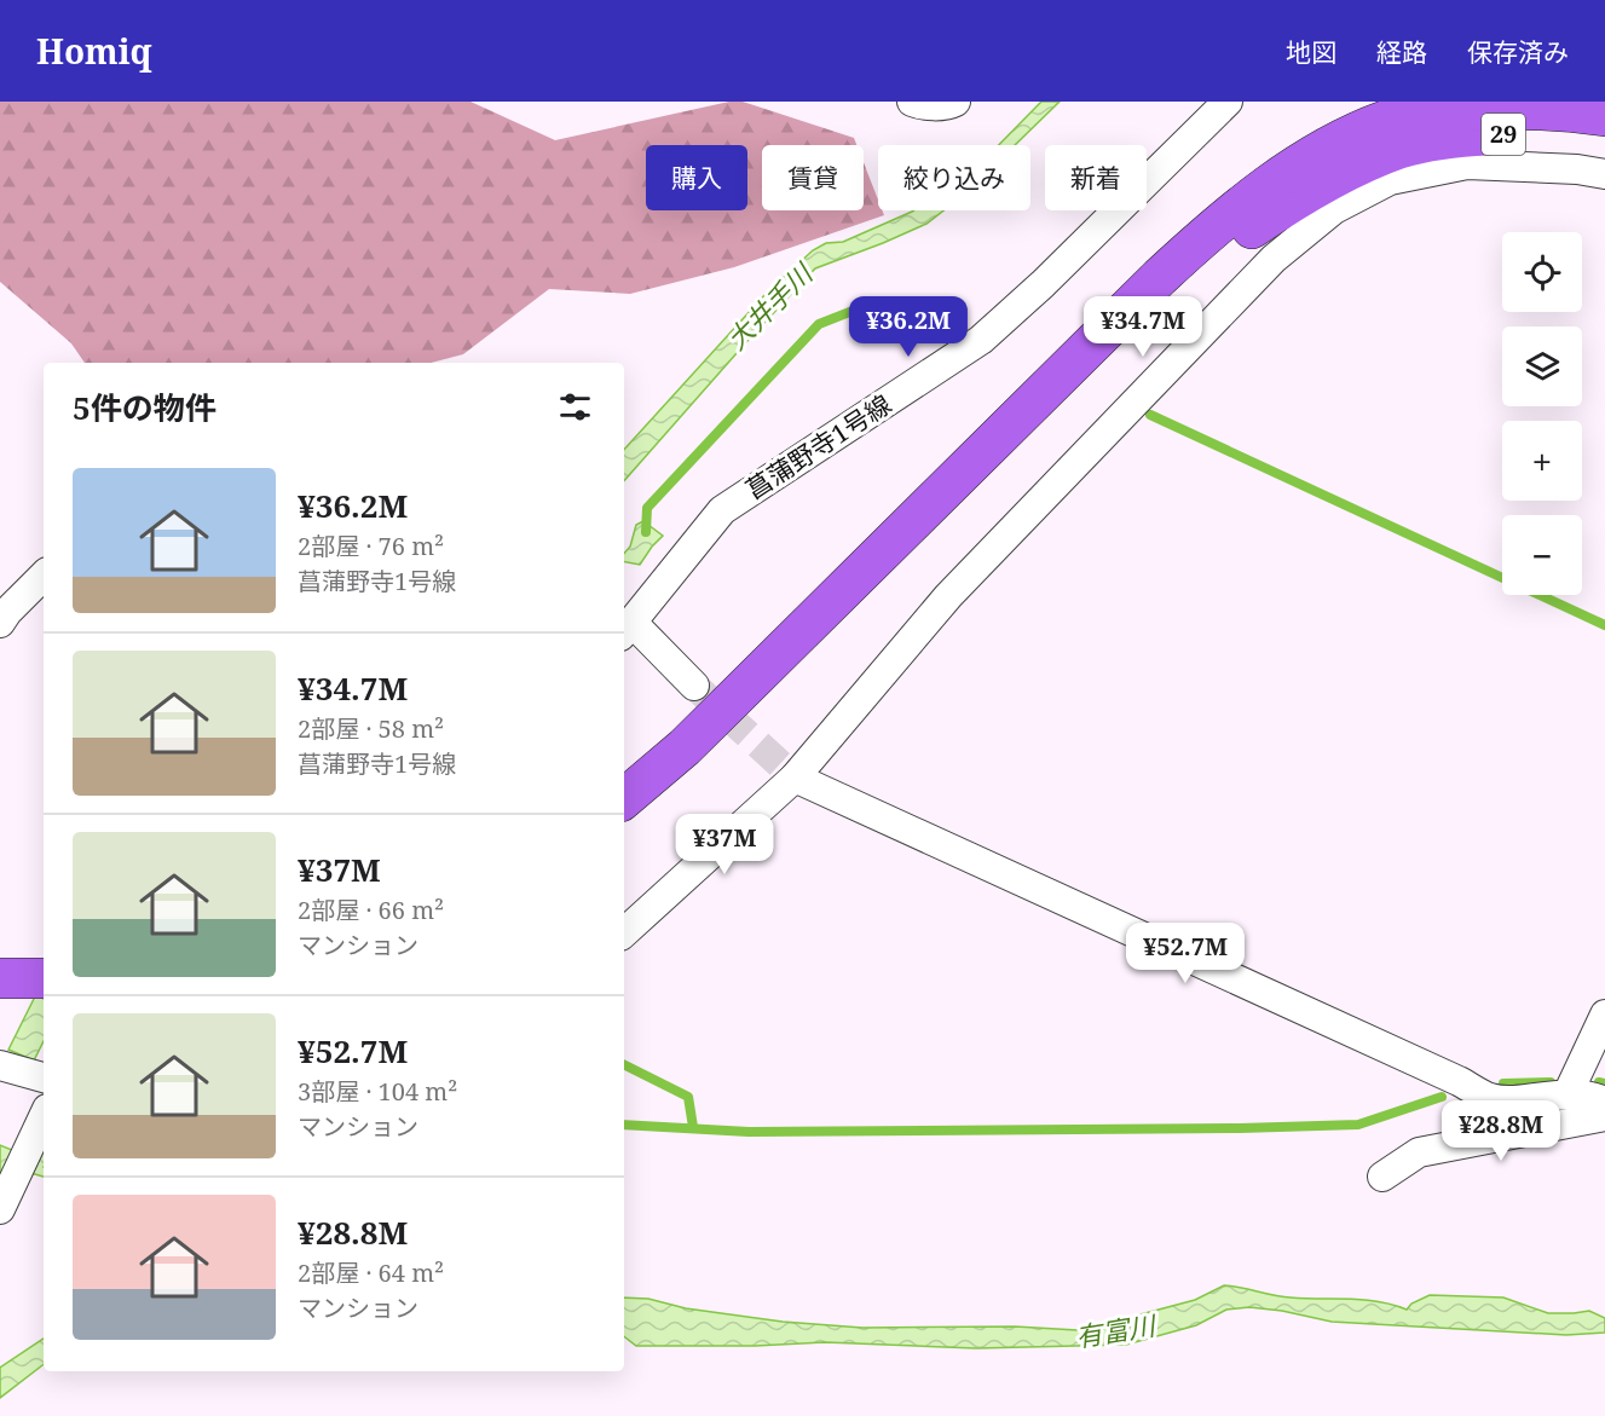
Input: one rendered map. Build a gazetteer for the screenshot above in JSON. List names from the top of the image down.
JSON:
{
  "streets": {
    "highway": ["29"],
    "street": ["菖蒲野寺1号線"]
  },
  "water": ["大井手川", "有富川"],
  "page": {
    "header": "Homiq",
    "nav": ["地図", "経路", "保存済み"],
    "chip": [
      "購入",
      "賃貸",
      "絞り込み",
      "新着"
    ],
    "map_buttons": ["+", "−"],
    "price": [
      "¥36.2M",
      "¥34.7M",
      "¥37M",
      "¥52.7M",
      "¥28.8M"
    ],
    "heading": "5件の物件",
    "list": [
      {
        "name": "¥36.2M",
        "note": "2部屋 · 76 m² · 菖蒲野寺1号線"
      },
      {
        "name": "¥34.7M",
        "note": "2部屋 · 58 m² · 菖蒲野寺1号線"
      },
      {
        "name": "¥37M",
        "note": "2部屋 · 66 m² · マンション"
      },
      {
        "name": "¥52.7M",
        "note": "3部屋 · 104 m² · マンション"
      },
      {
        "name": "¥28.8M",
        "note": "2部屋 · 64 m² · マンション"
      }
    ]
  }
}
